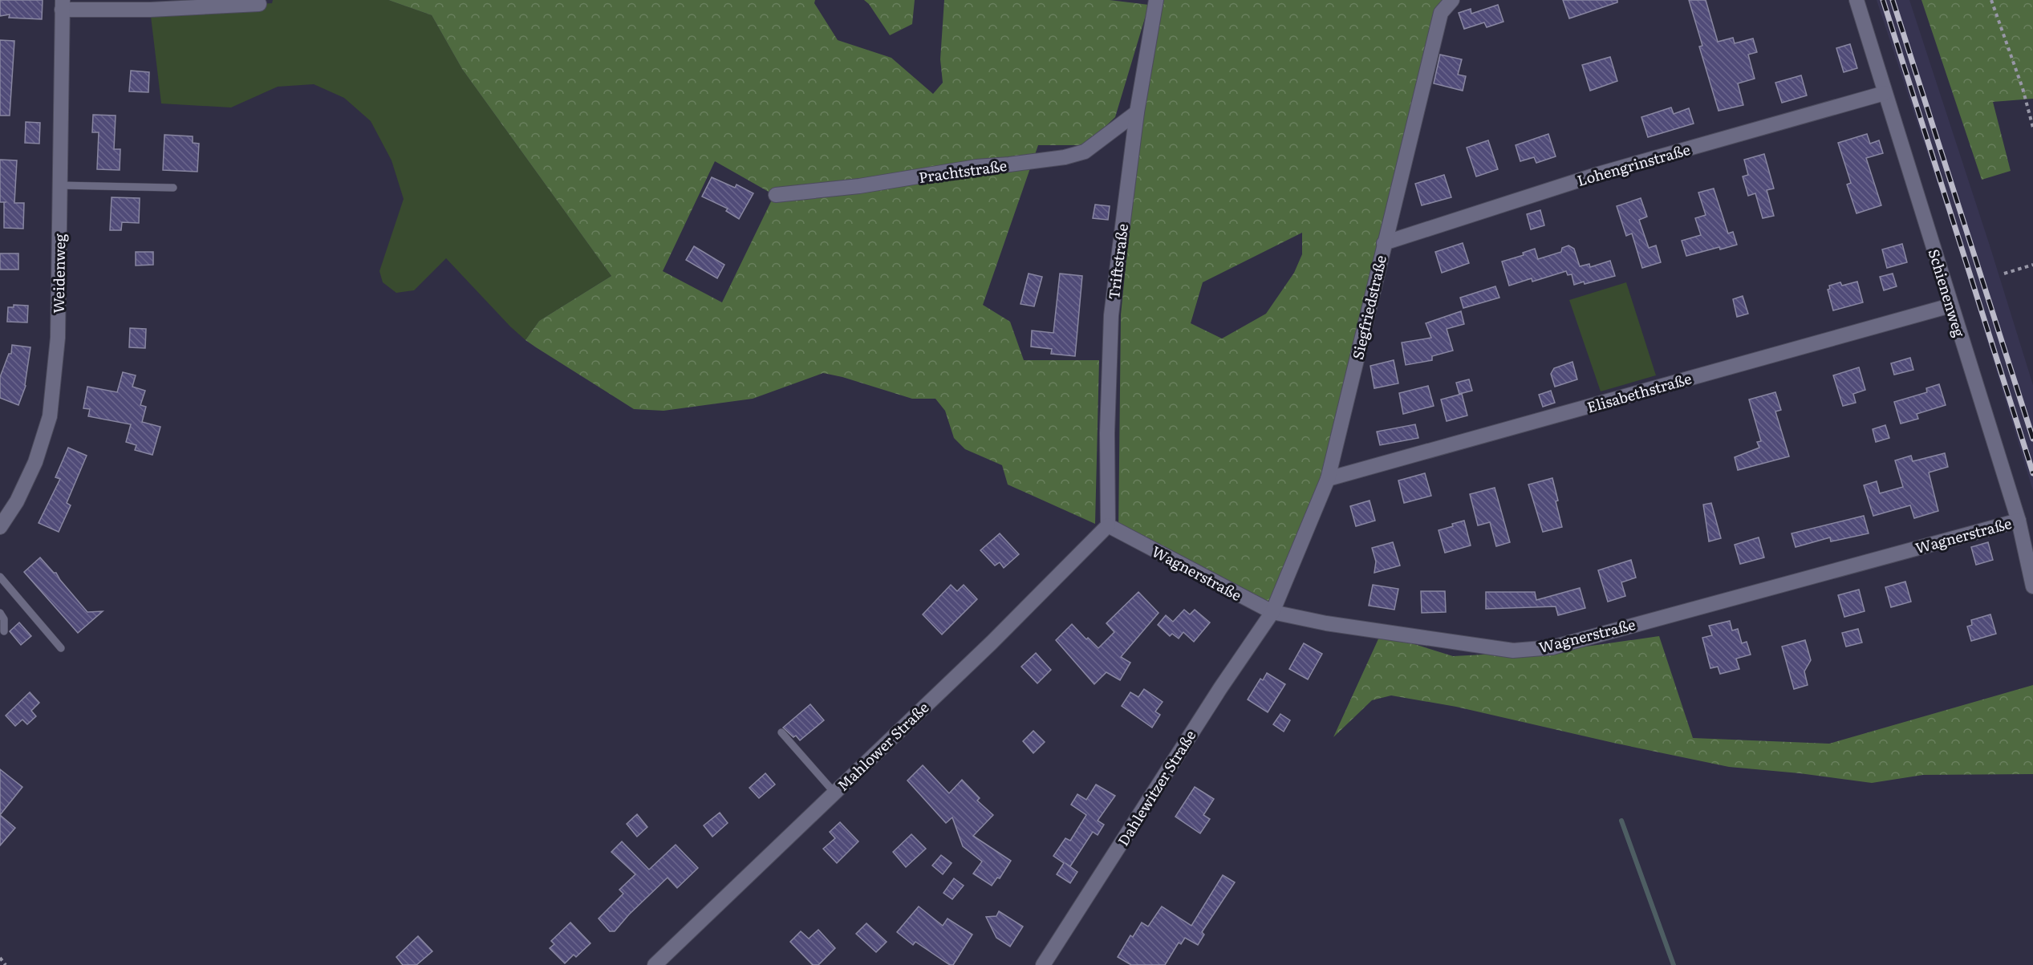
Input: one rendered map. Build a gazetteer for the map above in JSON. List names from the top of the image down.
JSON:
{
  "streets": {
    "street": [
      "Lohengrinstraße",
      "Prachtstraße",
      "Triftstraße",
      "Weidenweg",
      "Schienenweg",
      "Siegfriedstraße",
      "Elisabethstraße",
      "Wagnerstraße",
      "Mahlower Straße",
      "Dahlewitzer Straße"
    ]
  },
  "crossings": [
    ["Lohengrinstraße", "Schienenweg"],
    ["Lohengrinstraße", "Siegfriedstraße"],
    ["Prachtstraße", "Triftstraße"],
    ["Triftstraße", "Wagnerstraße"],
    ["Triftstraße", "Mahlower Straße"],
    ["Schienenweg", "Elisabethstraße"],
    ["Schienenweg", "Wagnerstraße"],
    ["Siegfriedstraße", "Elisabethstraße"],
    ["Siegfriedstraße", "Wagnerstraße"],
    ["Siegfriedstraße", "Dahlewitzer Straße"],
    ["Wagnerstraße", "Mahlower Straße"],
    ["Wagnerstraße", "Dahlewitzer Straße"]
  ]
}
